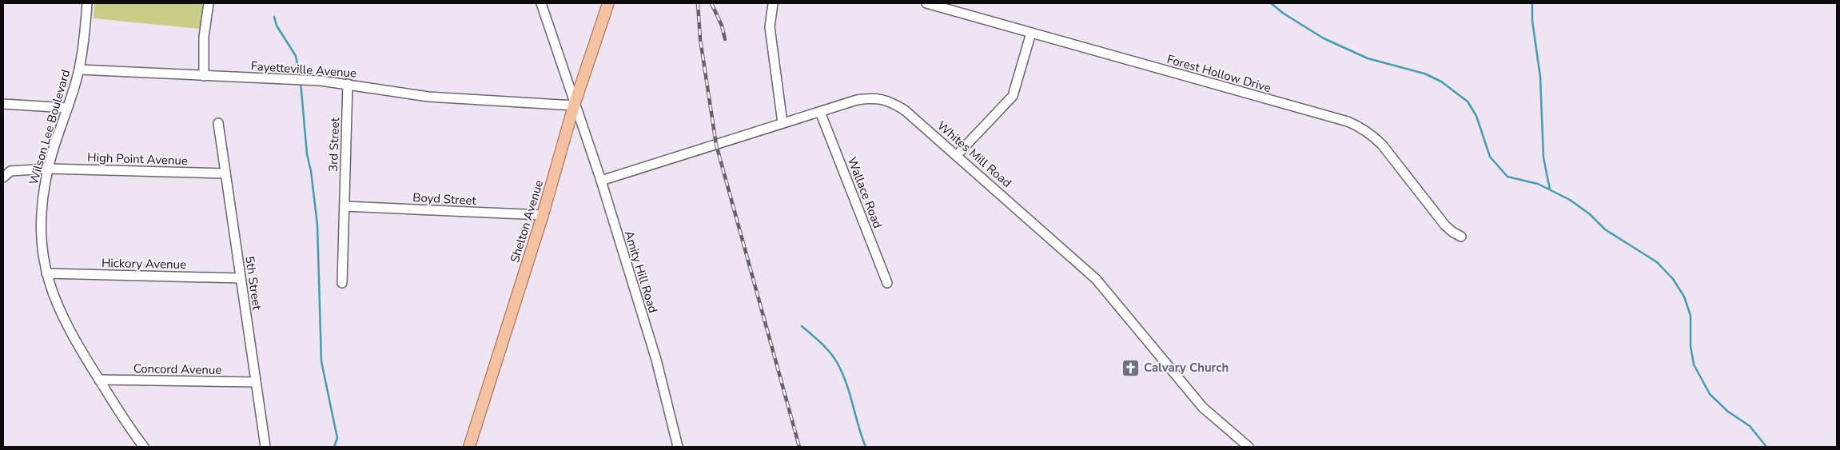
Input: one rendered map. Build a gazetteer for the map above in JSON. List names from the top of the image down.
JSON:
{
  "streets": {
    "main road": ["Shelton Avenue"],
    "street": [
      "Fayetteville Avenue",
      "Forest Hollow Drive",
      "Wilson Lee Boulevard",
      "3rd Street",
      "Whites Mill Road",
      "High Point Avenue",
      "Wallace Road",
      "Boyd Street",
      "Hickory Avenue",
      "Amity Hill Road",
      "5th Street",
      "Concord Avenue"
    ]
  },
  "crossings": [
    ["Fayetteville Avenue", "Wilson Lee Boulevard"],
    ["Fayetteville Avenue", "3rd Street"],
    ["Fayetteville Avenue", "Shelton Avenue"],
    ["Fayetteville Avenue", "Amity Hill Road"],
    ["Wilson Lee Boulevard", "High Point Avenue"],
    ["Wilson Lee Boulevard", "Hickory Avenue"],
    ["Wilson Lee Boulevard", "Concord Avenue"],
    ["3rd Street", "Boyd Street"],
    ["Whites Mill Road", "Wallace Road"],
    ["Whites Mill Road", "Amity Hill Road"],
    ["High Point Avenue", "5th Street"],
    ["Boyd Street", "Shelton Avenue"],
    ["Shelton Avenue", "Amity Hill Road"],
    ["Hickory Avenue", "5th Street"],
    ["5th Street", "Concord Avenue"]
  ],
  "places": {
    "church": ["Calvary Church"]
  }
}
